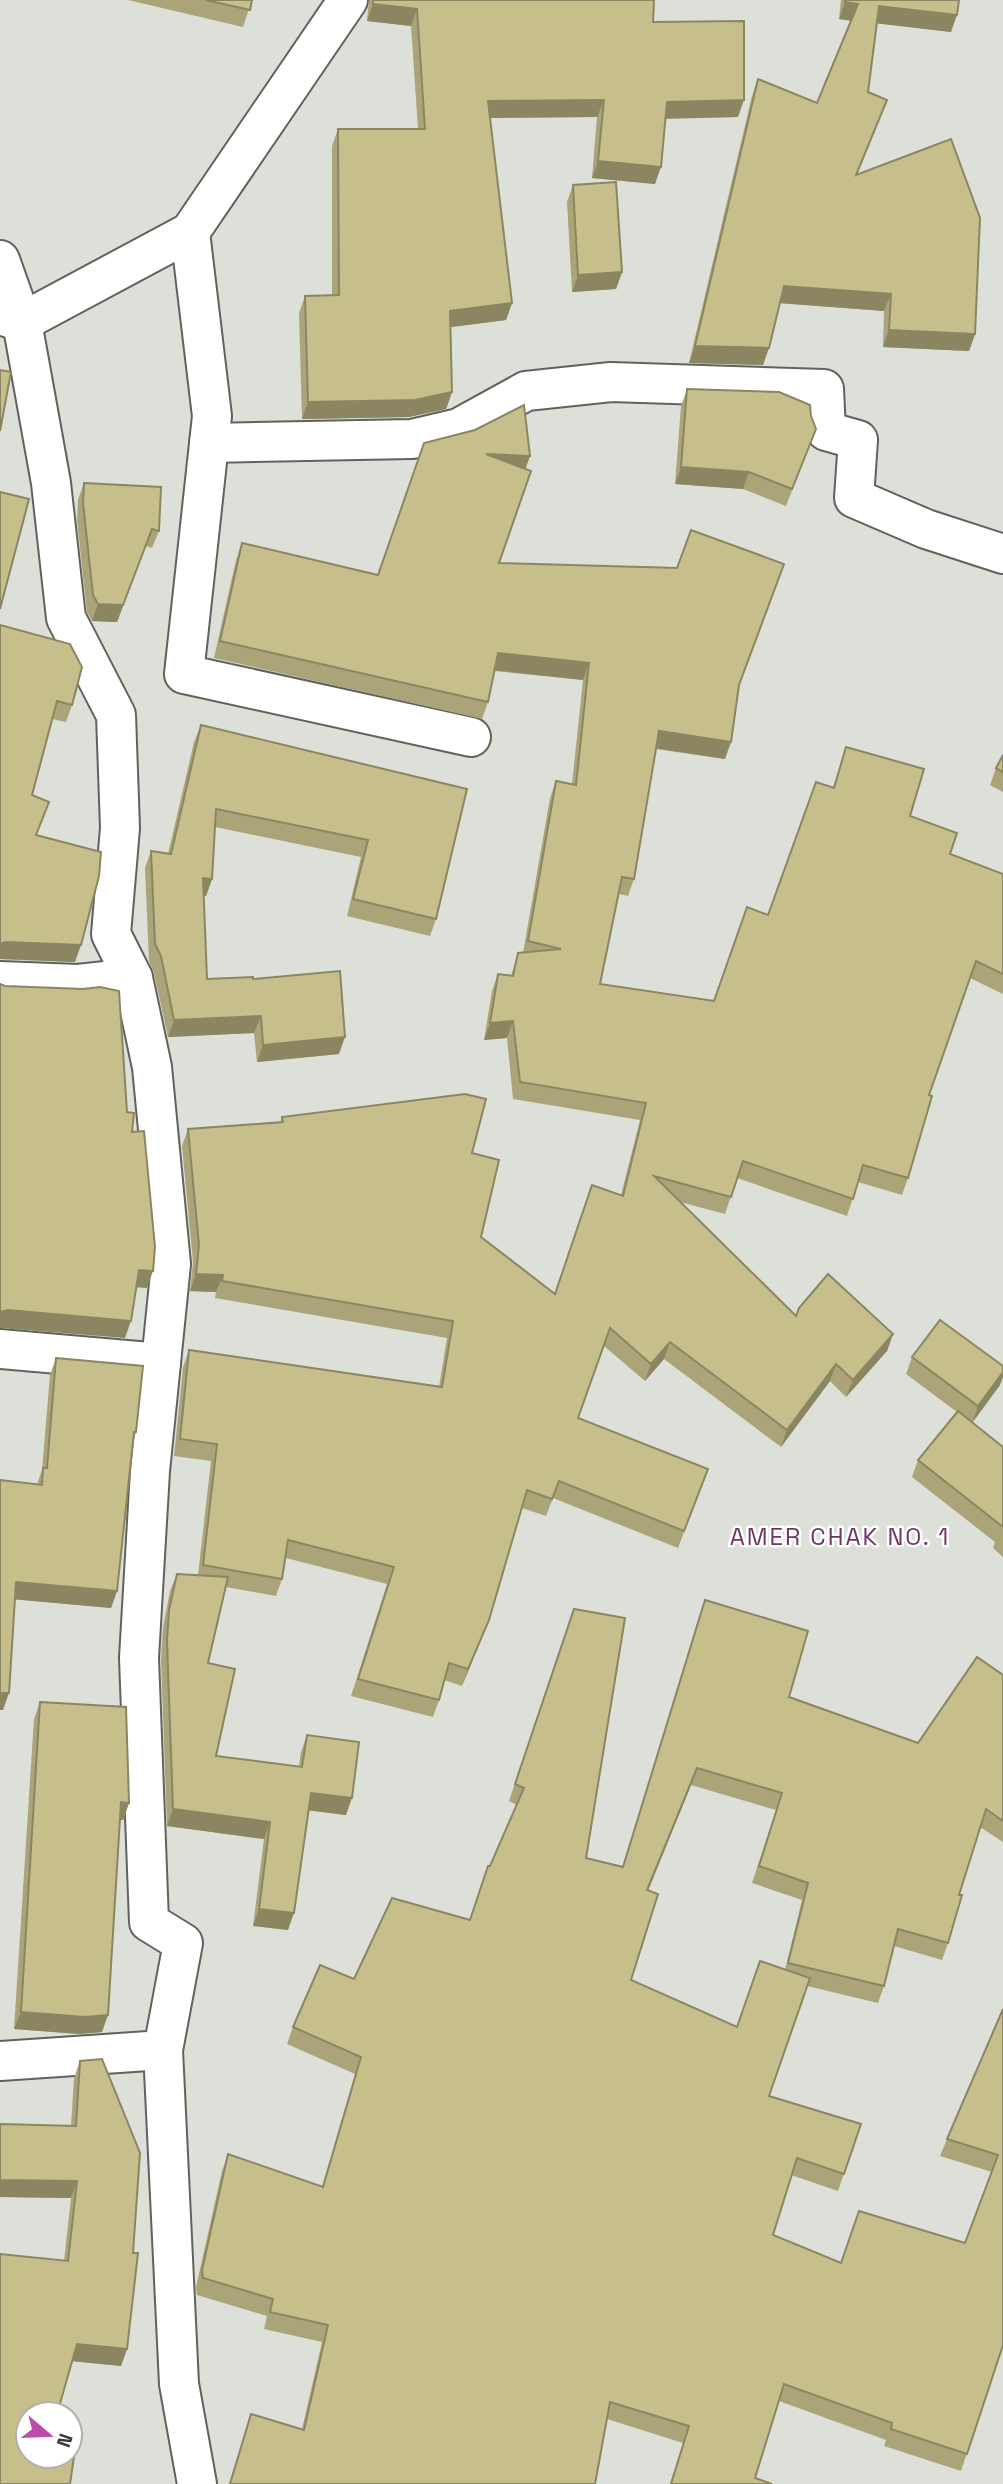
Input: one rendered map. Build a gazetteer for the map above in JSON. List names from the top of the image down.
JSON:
{
  "districts": ["AMER CHAK NO. 1"],
  "north": "right"
}
